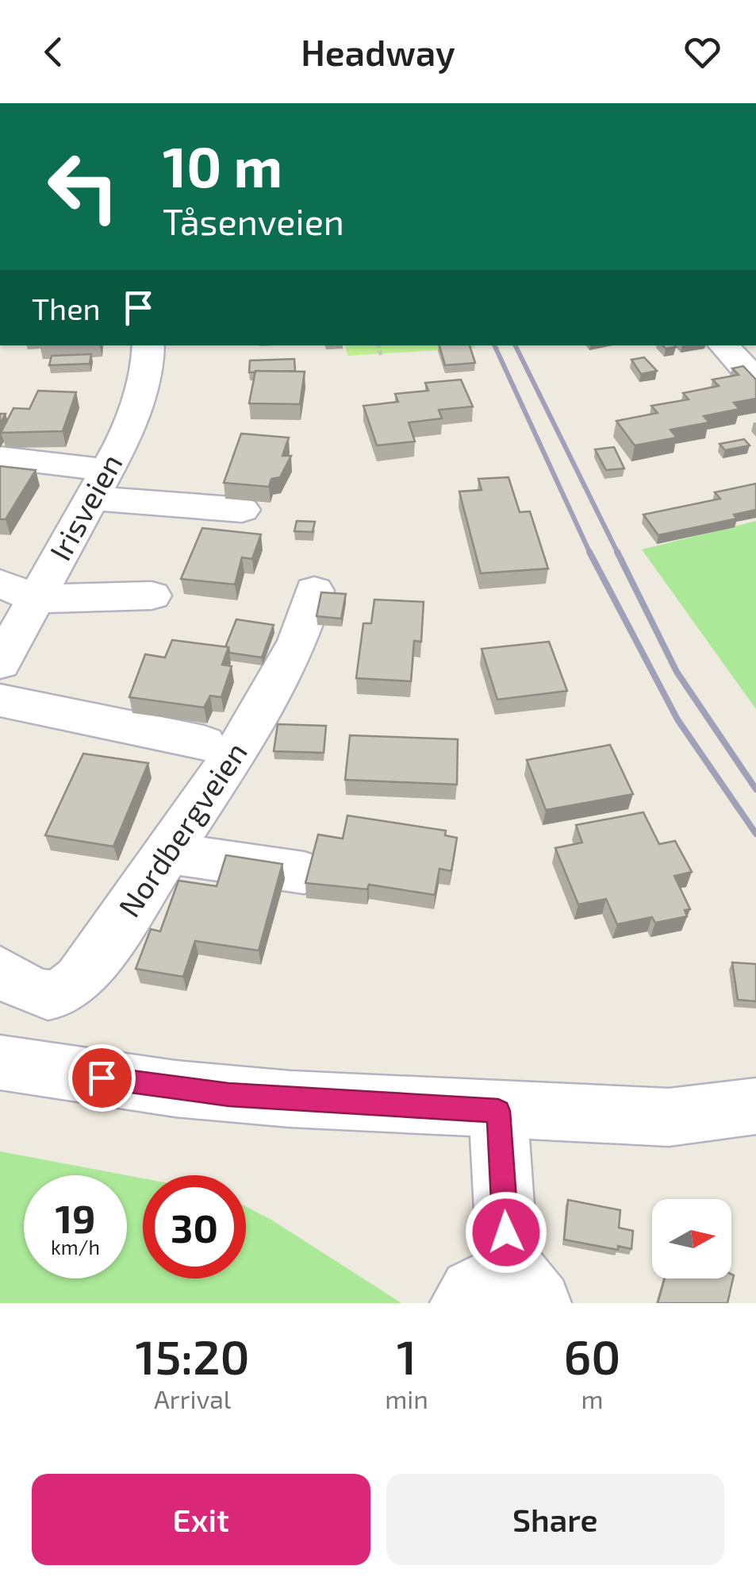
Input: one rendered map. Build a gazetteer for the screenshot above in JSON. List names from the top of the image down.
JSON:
{
  "streets": {
    "street": ["Irisveien", "Nordbergveien"]
  },
  "north": "right",
  "page": {
    "header": "Headway",
    "turn": ["10 m", "Tåsenveien"],
    "then": "Then",
    "speed": "19 km/h",
    "limit": "30",
    "eta": [
      "15:20",
      "Arrival",
      "1",
      "min",
      "60",
      "m"
    ],
    "buttons": ["Exit", "Share"]
  }
}
